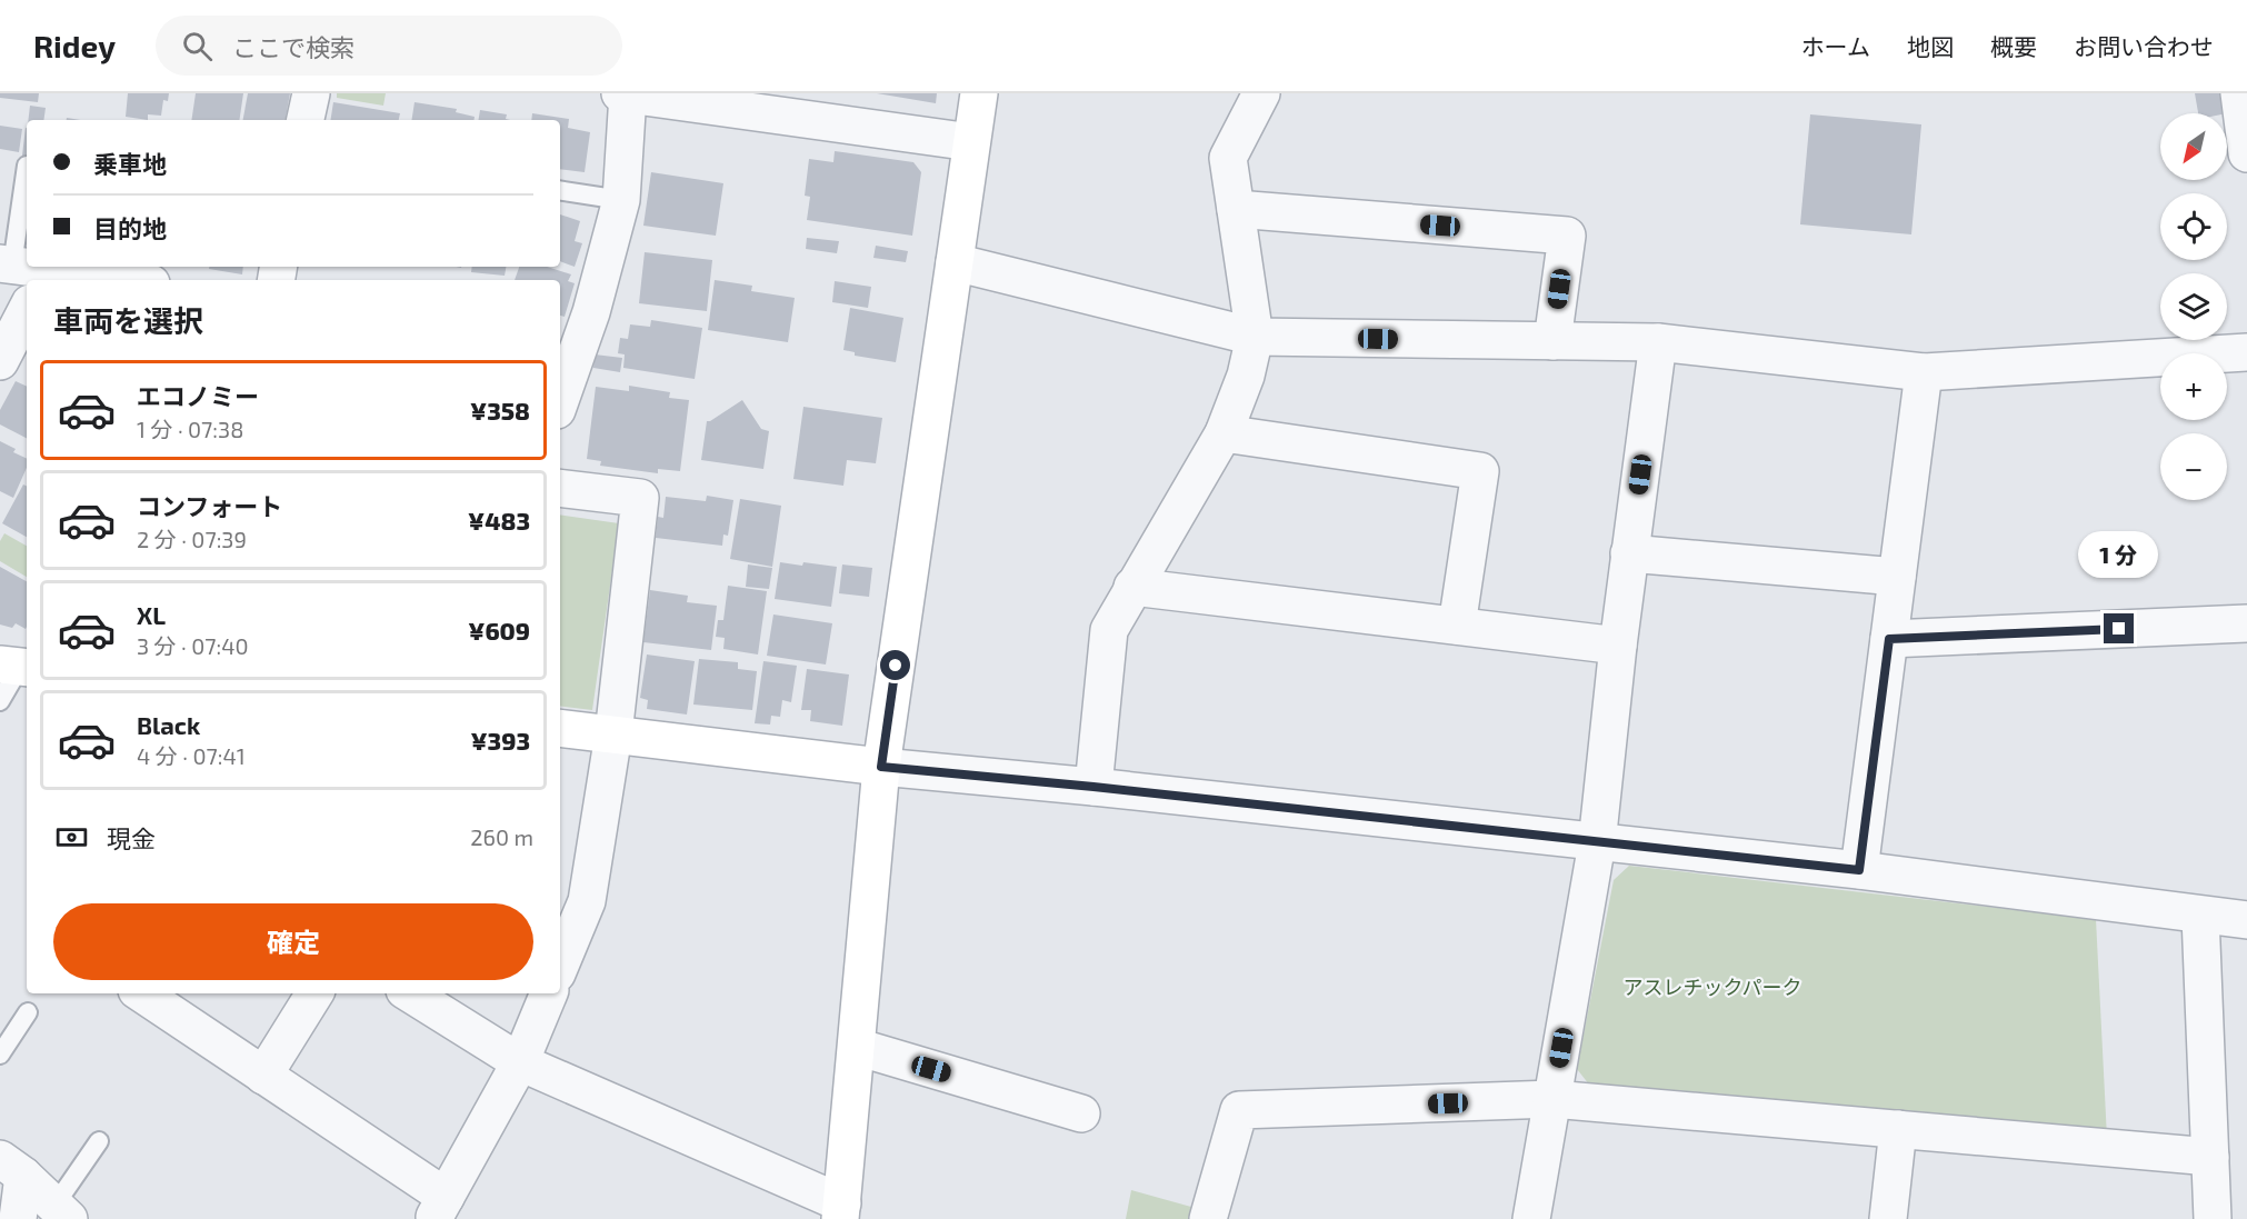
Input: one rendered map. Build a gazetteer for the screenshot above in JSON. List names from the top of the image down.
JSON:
{
  "parks": ["アスレチックパーク"],
  "north": "bottom left",
  "page": {
    "header": "Ridey",
    "search": "ここで検索",
    "nav": [
      "ホーム",
      "地図",
      "概要",
      "お問い合わせ"
    ],
    "map_buttons": ["+", "−"],
    "banner": ["乗車地", "目的地"],
    "heading": "車両を選択",
    "list": [
      {
        "name": "エコノミー",
        "note": "1 分 · 07:38",
        "value": "¥358"
      },
      {
        "name": "コンフォート",
        "note": "2 分 · 07:39",
        "value": "¥483"
      },
      {
        "name": "XL",
        "note": "3 分 · 07:40",
        "value": "¥609"
      },
      {
        "name": "Black",
        "note": "4 分 · 07:41",
        "value": "¥393"
      }
    ],
    "bubble": "1 分",
    "pay": ["現金", "260 m"],
    "buttons": "確定"
  }
}
